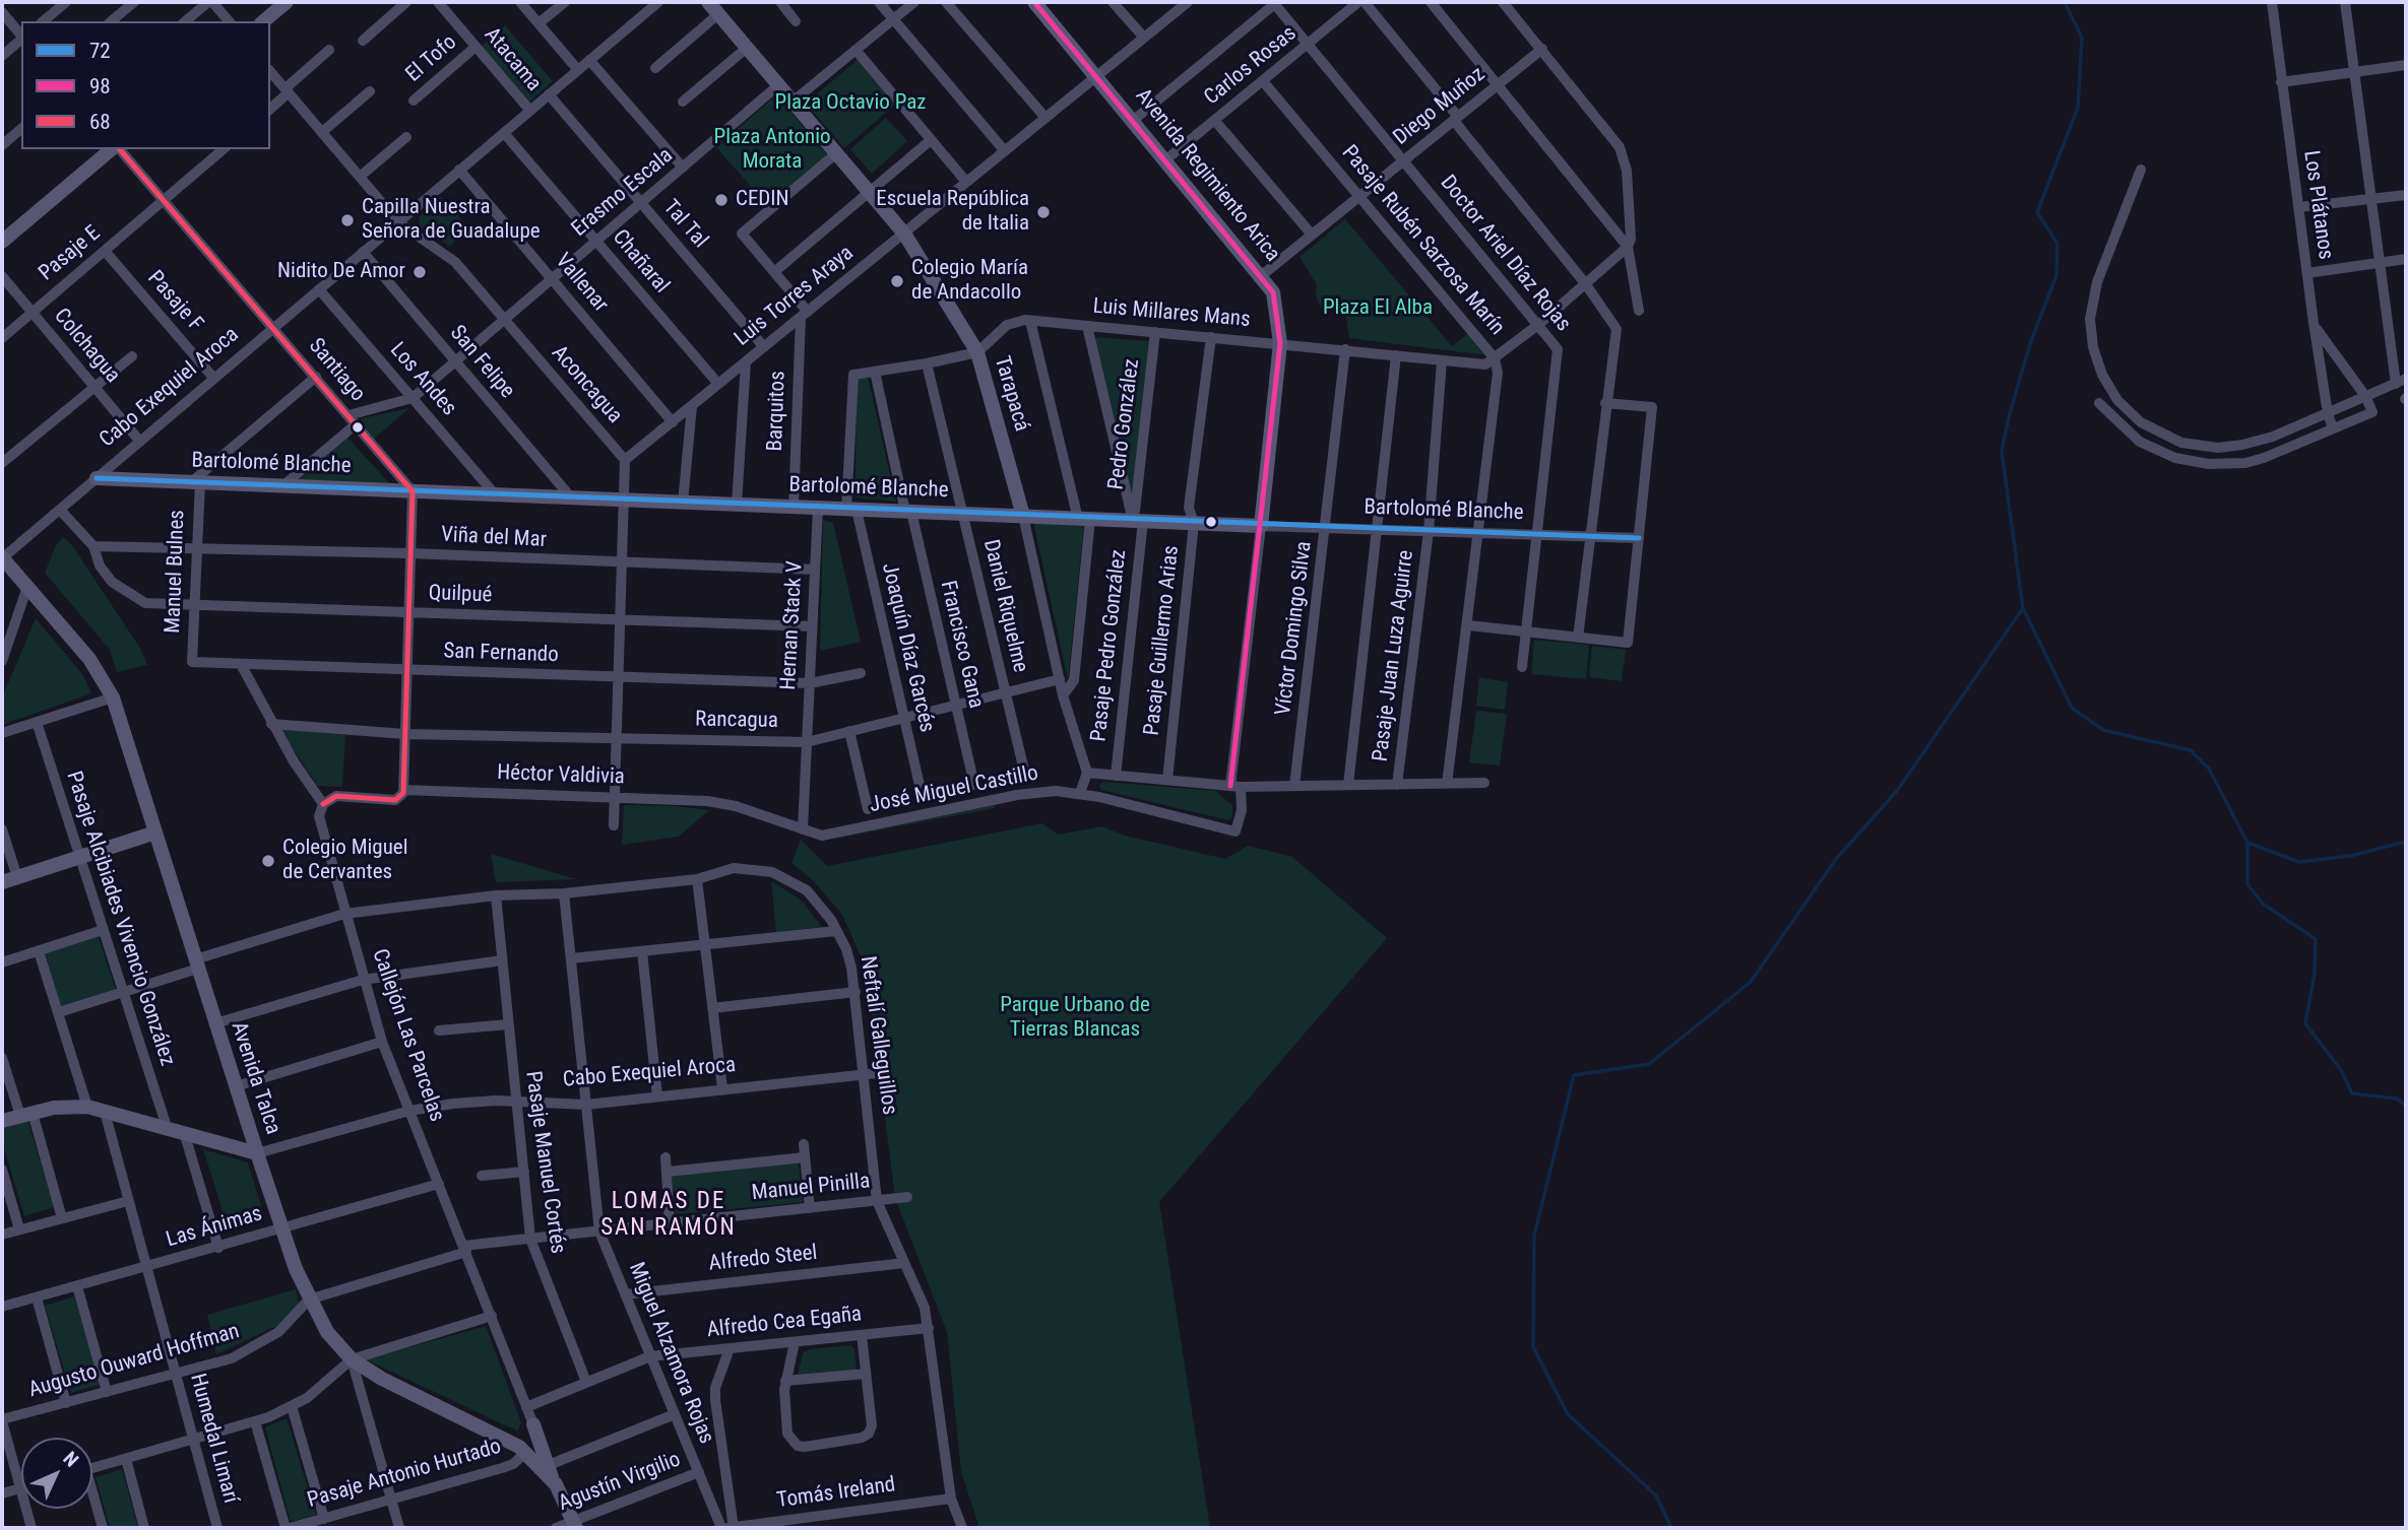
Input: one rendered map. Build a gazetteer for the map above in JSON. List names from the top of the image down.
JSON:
{
  "streets": {
    "street": [
      "El Tofo",
      "Atacama",
      "Carlos Rosas",
      "Diego Muñoz",
      "Avenida Regimiento Arica",
      "Erasmo Escala",
      "Los Plátanos",
      "Tal Tal",
      "Pasaje Rubén Sarzosa Marín",
      "Pasaje E",
      "Doctor Ariel Díaz Rojas",
      "Chañaral",
      "Vallenar",
      "Luis Torres Araya",
      "Pasaje F",
      "Luis Millares Mans",
      "Colchagua",
      "San Felipe",
      "Santiago",
      "Los Andes",
      "Aconcagua",
      "Cabo Exequiel Aroca",
      "Tarapacá",
      "Barquitos",
      "Pedro González",
      "Bartolomé Blanche",
      "Viña del Mar",
      "Manuel Bulnes",
      "Quilpué",
      "Daniel Riquelme",
      "Hernan Stack V",
      "Víctor Domingo Silva",
      "Pasaje Guillermo Arias",
      "Francisco Gana",
      "Pasaje Pedro González",
      "Joaquín Díaz Garcés",
      "San Fernando",
      "Pasaje Juan Luza Aguirre",
      "Rancagua",
      "Héctor Valdivia",
      "José Miguel Castillo",
      "Pasaje Alcibiades Vivencio González",
      "Callejón Las Parcelas",
      "Neftalí Galleguillos",
      "Avenida Talca",
      "Pasaje Manuel Cortés",
      "Manuel Pinilla",
      "Las Ánimas",
      "Alfredo Steel",
      "Alfredo Cea Egaña",
      "Miguel Alzamora Rojas",
      "Augusto Ouward Hoffman",
      "Humedal Limarí",
      "Pasaje Antonio Hurtado",
      "Agustín Virgilio",
      "Tomás Ireland"
    ]
  },
  "crossings": [
    ["El Tofo", "Atacama"],
    ["Atacama", "Cabo Exequiel Aroca"],
    ["Carlos Rosas", "Avenida Regimiento Arica"],
    ["Carlos Rosas", "Pasaje Rubén Sarzosa Marín"],
    ["Carlos Rosas", "Doctor Ariel Díaz Rojas"],
    ["Diego Muñoz", "Avenida Regimiento Arica"],
    ["Diego Muñoz", "Pasaje Rubén Sarzosa Marín"],
    ["Diego Muñoz", "Doctor Ariel Díaz Rojas"],
    ["Avenida Regimiento Arica", "Luis Torres Araya"],
    ["Avenida Regimiento Arica", "Luis Millares Mans"],
    ["Avenida Regimiento Arica", "Bartolomé Blanche"],
    ["Avenida Regimiento Arica", "José Miguel Castillo"],
    ["Erasmo Escala", "Tal Tal"],
    ["Erasmo Escala", "Chañaral"],
    ["Erasmo Escala", "Vallenar"],
    ["Erasmo Escala", "San Felipe"],
    ["Erasmo Escala", "Santiago"],
    ["Erasmo Escala", "Los Andes"],
    ["Erasmo Escala", "Aconcagua"],
    ["Erasmo Escala", "Tarapacá"],
    ["Tal Tal", "Luis Torres Araya"],
    ["Tal Tal", "Cabo Exequiel Aroca"],
    ["Pasaje Rubén Sarzosa Marín", "Luis Millares Mans"],
    ["Pasaje Rubén Sarzosa Marín", "Bartolomé Blanche"],
    ["Pasaje E", "Pasaje F"],
    ["Pasaje E", "Colchagua"],
    ["Pasaje E", "Santiago"],
    ["Doctor Ariel Díaz Rojas", "Luis Millares Mans"],
    ["Doctor Ariel Díaz Rojas", "Bartolomé Blanche"],
    ["Chañaral", "Luis Torres Araya"],
    ["Chañaral", "Cabo Exequiel Aroca"],
    ["Vallenar", "Luis Torres Araya"],
    ["Vallenar", "Cabo Exequiel Aroca"],
    ["Luis Torres Araya", "Aconcagua"],
    ["Luis Torres Araya", "Tarapacá"],
    ["Luis Torres Araya", "Barquitos"],
    ["Pasaje F", "Cabo Exequiel Aroca"],
    ["Luis Millares Mans", "Tarapacá"],
    ["Luis Millares Mans", "Pedro González"],
    ["Luis Millares Mans", "Víctor Domingo Silva"],
    ["Luis Millares Mans", "Pasaje Guillermo Arias"],
    ["Luis Millares Mans", "Pasaje Pedro González"],
    ["Luis Millares Mans", "Pasaje Juan Luza Aguirre"],
    ["Colchagua", "Cabo Exequiel Aroca"],
    ["San Felipe", "Cabo Exequiel Aroca"],
    ["San Felipe", "Bartolomé Blanche"],
    ["Santiago", "Cabo Exequiel Aroca"],
    ["Santiago", "Bartolomé Blanche"],
    ["Los Andes", "Cabo Exequiel Aroca"],
    ["Los Andes", "Bartolomé Blanche"],
    ["Aconcagua", "Cabo Exequiel Aroca"],
    ["Cabo Exequiel Aroca", "Bartolomé Blanche"],
    ["Cabo Exequiel Aroca", "Callejón Las Parcelas"],
    ["Cabo Exequiel Aroca", "Neftalí Galleguillos"],
    ["Cabo Exequiel Aroca", "Avenida Talca"],
    ["Cabo Exequiel Aroca", "Pasaje Manuel Cortés"],
    ["Cabo Exequiel Aroca", "Miguel Alzamora Rojas"],
    ["Tarapacá", "Bartolomé Blanche"],
    ["Tarapacá", "Rancagua"],
    ["Barquitos", "Bartolomé Blanche"],
    ["Pedro González", "Bartolomé Blanche"],
    ["Pedro González", "Pasaje Pedro González"],
    ["Bartolomé Blanche", "Manuel Bulnes"],
    ["Bartolomé Blanche", "Daniel Riquelme"],
    ["Bartolomé Blanche", "Hernan Stack V"],
    ["Bartolomé Blanche", "Víctor Domingo Silva"],
    ["Bartolomé Blanche", "Pasaje Guillermo Arias"],
    ["Bartolomé Blanche", "Francisco Gana"],
    ["Bartolomé Blanche", "Pasaje Pedro González"],
    ["Bartolomé Blanche", "Joaquín Díaz Garcés"],
    ["Bartolomé Blanche", "Pasaje Juan Luza Aguirre"],
    ["Viña del Mar", "Manuel Bulnes"],
    ["Viña del Mar", "Quilpué"],
    ["Viña del Mar", "Hernan Stack V"],
    ["Manuel Bulnes", "Quilpué"],
    ["Manuel Bulnes", "San Fernando"],
    ["Quilpué", "Hernan Stack V"],
    ["Daniel Riquelme", "Rancagua"],
    ["Hernan Stack V", "San Fernando"],
    ["Hernan Stack V", "Rancagua"],
    ["Hernan Stack V", "Héctor Valdivia"],
    ["Hernan Stack V", "José Miguel Castillo"],
    ["Francisco Gana", "Joaquín Díaz Garcés"],
    ["Francisco Gana", "Rancagua"],
    ["Joaquín Díaz Garcés", "Rancagua"],
    ["Héctor Valdivia", "José Miguel Castillo"],
    ["Héctor Valdivia", "Callejón Las Parcelas"],
    ["Pasaje Alcibiades Vivencio González", "Neftalí Galleguillos"],
    ["Callejón Las Parcelas", "Neftalí Galleguillos"],
    ["Callejón Las Parcelas", "Manuel Pinilla"],
    ["Callejón Las Parcelas", "Las Ánimas"],
    ["Callejón Las Parcelas", "Alfredo Cea Egaña"],
    ["Neftalí Galleguillos", "Avenida Talca"],
    ["Neftalí Galleguillos", "Pasaje Manuel Cortés"],
    ["Neftalí Galleguillos", "Manuel Pinilla"],
    ["Neftalí Galleguillos", "Alfredo Steel"],
    ["Neftalí Galleguillos", "Alfredo Cea Egaña"],
    ["Neftalí Galleguillos", "Miguel Alzamora Rojas"],
    ["Neftalí Galleguillos", "Tomás Ireland"],
    ["Avenida Talca", "Las Ánimas"],
    ["Avenida Talca", "Augusto Ouward Hoffman"],
    ["Avenida Talca", "Pasaje Antonio Hurtado"],
    ["Avenida Talca", "Agustín Virgilio"],
    ["Pasaje Manuel Cortés", "Manuel Pinilla"],
    ["Pasaje Manuel Cortés", "Alfredo Cea Egaña"],
    ["Manuel Pinilla", "Miguel Alzamora Rojas"],
    ["Las Ánimas", "Humedal Limarí"],
    ["Alfredo Steel", "Miguel Alzamora Rojas"],
    ["Alfredo Cea Egaña", "Miguel Alzamora Rojas"],
    ["Miguel Alzamora Rojas", "Agustín Virgilio"],
    ["Augusto Ouward Hoffman", "Humedal Limarí"]
  ],
  "districts": ["LOMAS DE SAN RAMÓN"],
  "parks": [
    "Plaza Octavio Paz",
    "Plaza Antonio Morata",
    "Plaza El Alba",
    "Parque Urbano de Tierras Blancas"
  ],
  "places": [
    "CEDIN",
    "Escuela República de Italia",
    "Capilla Nuestra Señora de Guadalupe",
    "Nidito De Amor",
    "Colegio María de Andacollo",
    "Colegio Miguel de Cervantes"
  ],
  "lines": ["transit line 98", "transit line 68", "transit line 72"],
  "legend": ["72", "98", "68"],
  "north": "top right"
}
